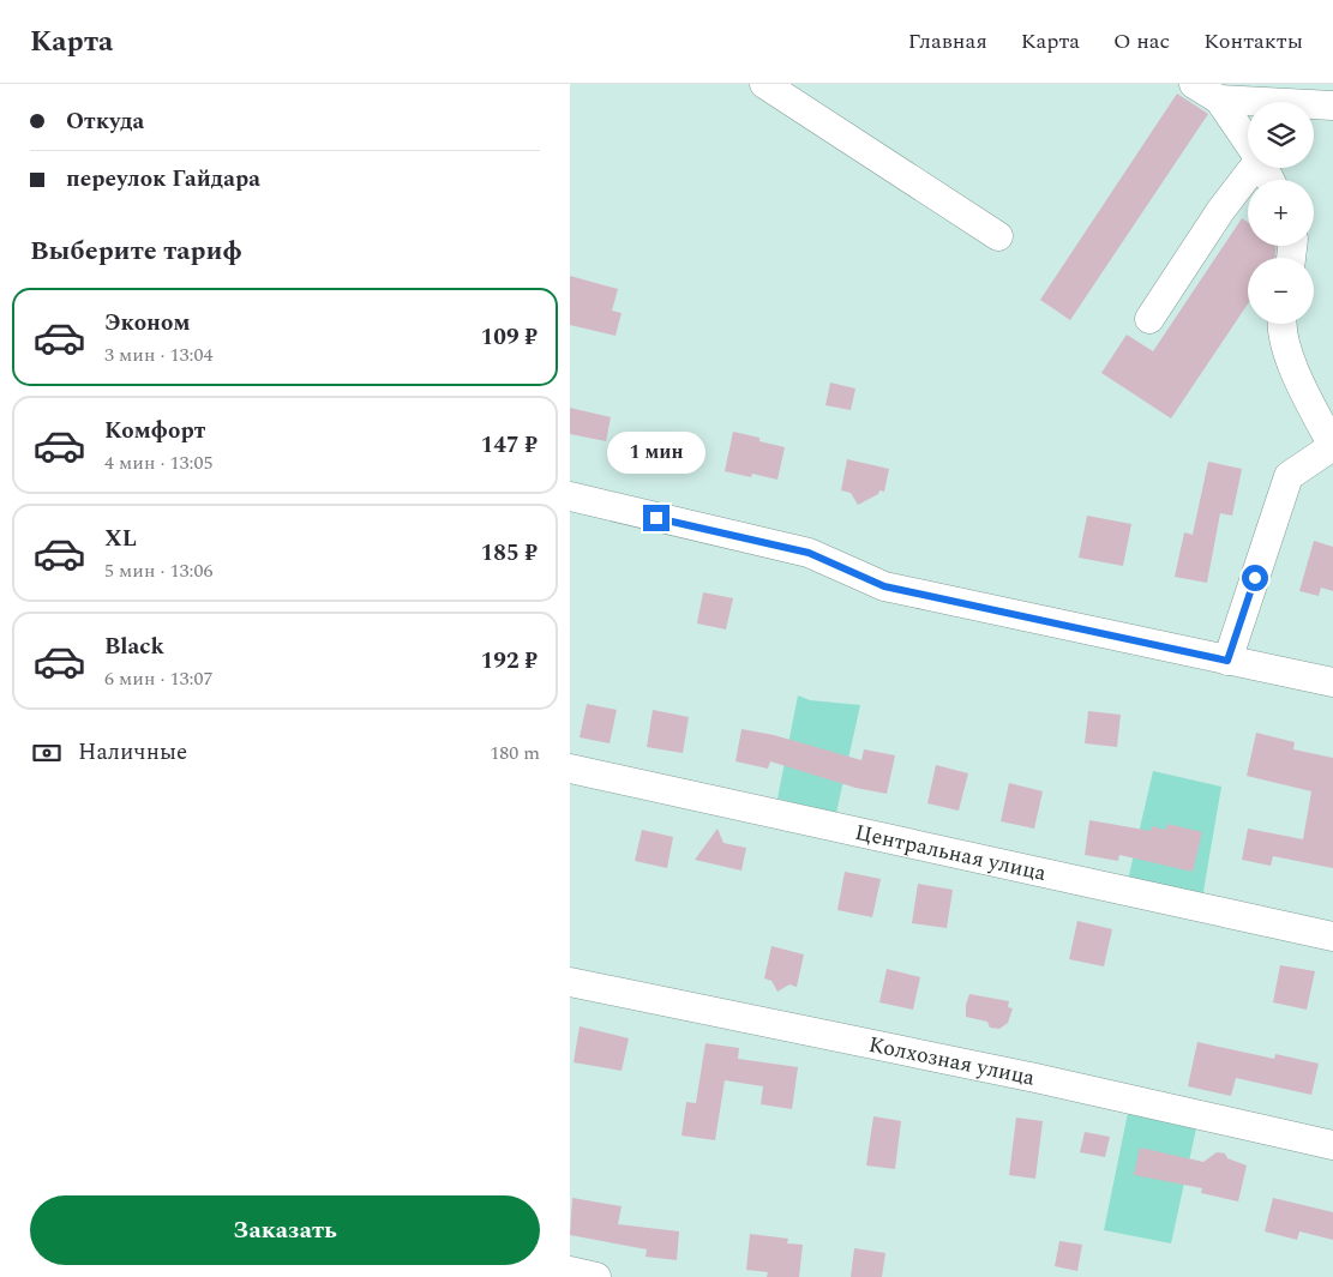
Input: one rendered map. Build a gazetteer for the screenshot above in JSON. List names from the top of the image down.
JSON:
{
  "streets": {
    "street": ["Центральная улица", "Колхозная улица"]
  },
  "page": {
    "header": "Карта",
    "nav": [
      "Главная",
      "Карта",
      "О нас",
      "Контакты"
    ],
    "banner": ["Откуда", "переулок Гайдара"],
    "map_buttons": ["+", "−"],
    "heading": "Выберите тариф",
    "list": [
      {
        "name": "Эконом",
        "note": "3 мин · 13:04",
        "value": "109 ₽"
      },
      {
        "name": "Комфорт",
        "note": "4 мин · 13:05",
        "value": "147 ₽"
      },
      {
        "name": "XL",
        "note": "5 мин · 13:06",
        "value": "185 ₽"
      },
      {
        "name": "Black",
        "note": "6 мин · 13:07",
        "value": "192 ₽"
      }
    ],
    "bubble": "1 мин",
    "pay": ["Наличные", "180 m"],
    "buttons": "Заказать"
  }
}
